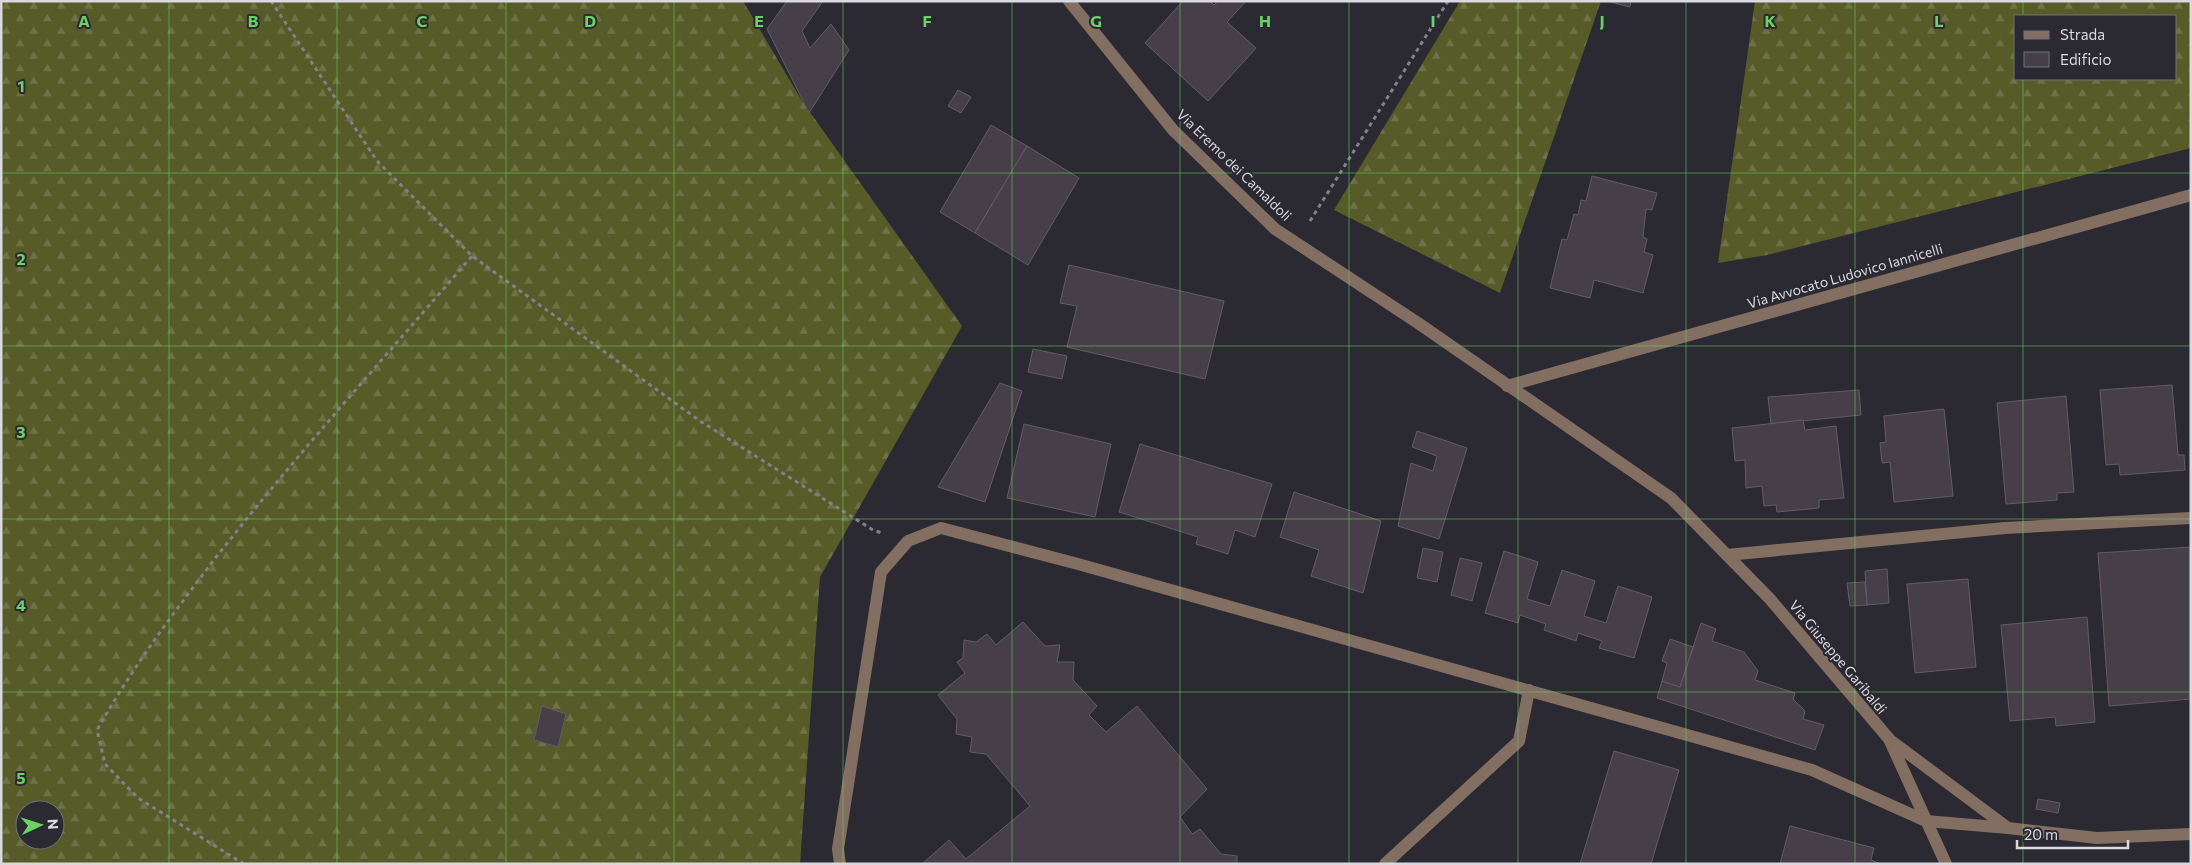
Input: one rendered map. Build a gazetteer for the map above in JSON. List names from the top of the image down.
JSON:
{
  "streets": {
    "street": ["Via Eremo dei Camaldoli", "Via Avvocato Ludovico Iannicelli", "Via Giuseppe Garibaldi"]
  },
  "crossings": [
    ["Via Eremo dei Camaldoli", "Via Avvocato Ludovico Iannicelli"],
    ["Via Eremo dei Camaldoli", "Via Giuseppe Garibaldi"],
    ["Via Avvocato Ludovico Iannicelli", "Via Giuseppe Garibaldi"]
  ],
  "legend": ["Strada", "Edificio"],
  "scale_bar": "20 m",
  "north": "right",
  "grid": {
    "columns": [
      "A",
      "B",
      "C",
      "D",
      "E",
      "F",
      "G",
      "H",
      "I",
      "J",
      "K",
      "L"
    ],
    "rows": [
      "1",
      "2",
      "3",
      "4",
      "5"
    ]
  }
}
